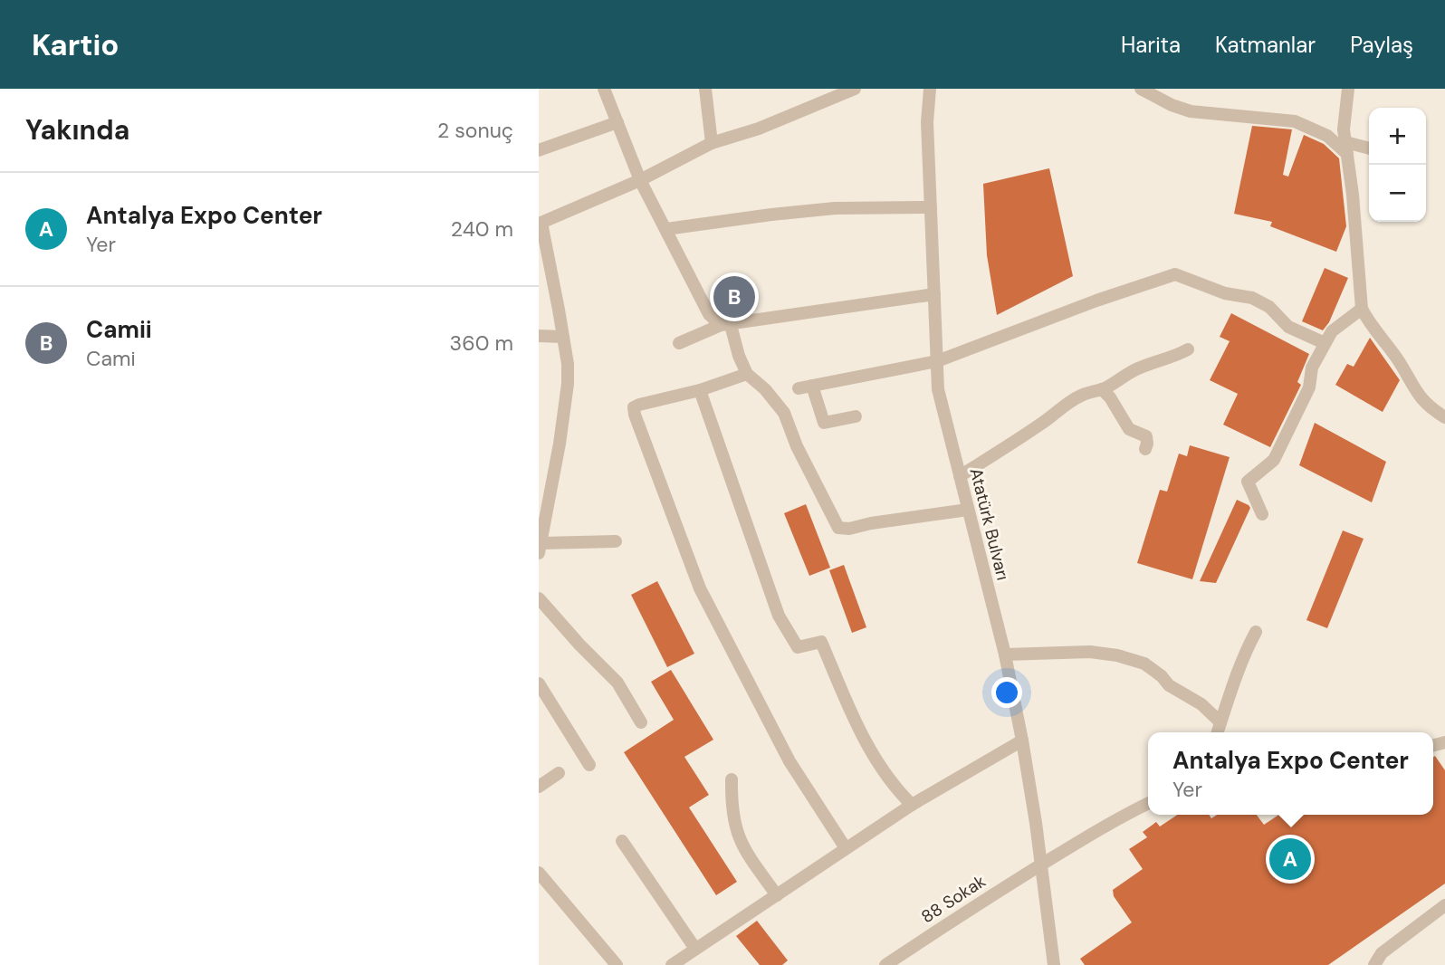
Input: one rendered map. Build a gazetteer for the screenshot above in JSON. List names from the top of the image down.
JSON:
{
  "streets": {
    "street": ["Atatürk Bulvarı", "88 Sokak"]
  },
  "crossings": [
    ["Atatürk Bulvarı", "88 Sokak"]
  ],
  "page": {
    "header": "Kartio",
    "nav": ["Harita", "Katmanlar", "Paylaş"],
    "heading": ["Yakında", "2 sonuç"],
    "map_buttons": ["+", "−"],
    "list": [
      {
        "mark": "A",
        "name": "Antalya Expo Center",
        "note": "Yer",
        "value": "240 m"
      },
      {
        "mark": "B",
        "name": "Camii",
        "note": "Cami",
        "value": "360 m"
      }
    ],
    "pins": ["B", "A"],
    "popup": ["Antalya Expo Center", "Yer"]
  }
}
